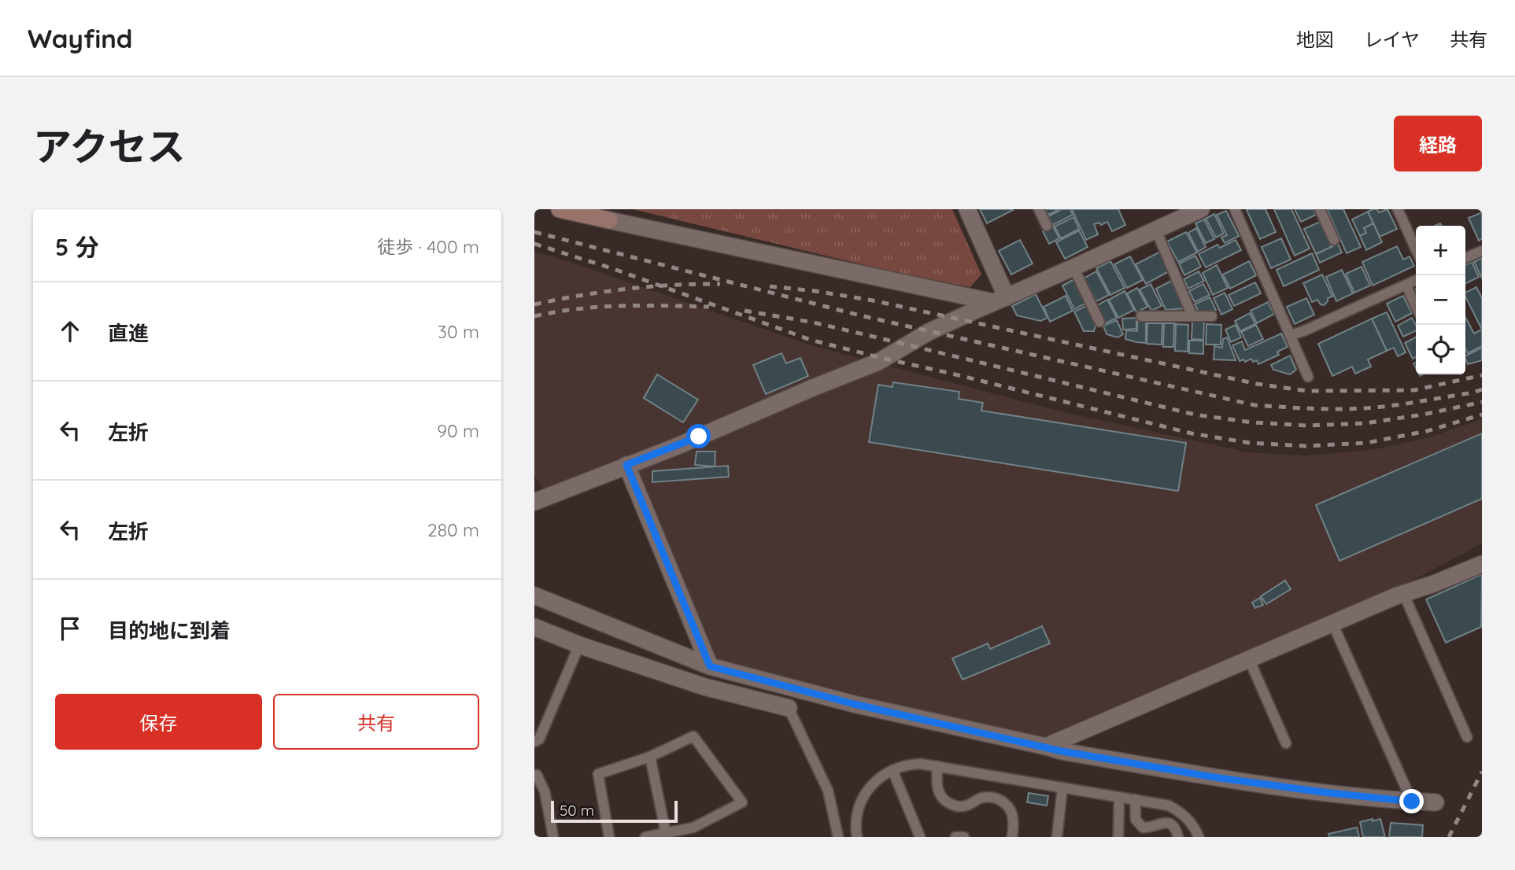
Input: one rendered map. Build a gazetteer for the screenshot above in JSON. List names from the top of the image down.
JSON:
{
  "scale_bar": "50 m",
  "page": {
    "header": "Wayfind",
    "nav": ["地図", "レイヤ", "共有"],
    "title": "アクセス",
    "buttons": [
      "経路",
      ["保存", "共有"]
    ],
    "heading": ["5 分", "徒歩 · 400 m"],
    "map_buttons": ["+", "−"],
    "list": [
      ["直進", "30 m"],
      ["左折", "90 m"],
      ["左折", "280 m"],
      "目的地に到着"
    ],
    "scale": "50 m"
  }
}
